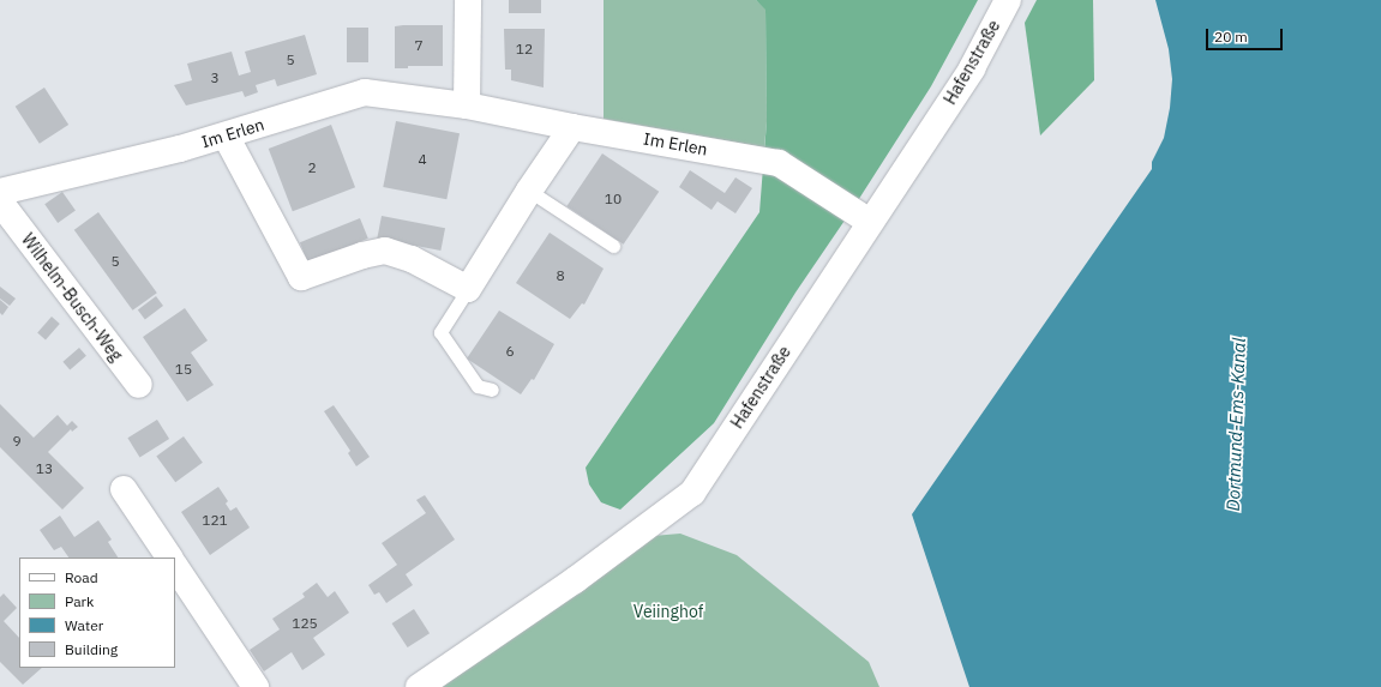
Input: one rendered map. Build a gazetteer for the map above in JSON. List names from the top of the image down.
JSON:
{
  "streets": {
    "street": ["Hafenstraße", "Im Erlen", "Wilhelm-Busch-Weg"]
  },
  "crossings": [
    ["Hafenstraße", "Im Erlen"],
    ["Im Erlen", "Wilhelm-Busch-Weg"]
  ],
  "water": ["Dortmund-Ems-Kanal"],
  "parks": ["Veiinghof"],
  "house_numbers": [
    "7",
    "12",
    "5",
    "3",
    "4",
    "2",
    "10",
    "5",
    "8",
    "6",
    "15",
    "9",
    "13",
    "121",
    "125"
  ],
  "legend": [
    "Road",
    "Park",
    "Water",
    "Building"
  ],
  "scale_bar": "20 m"
}
